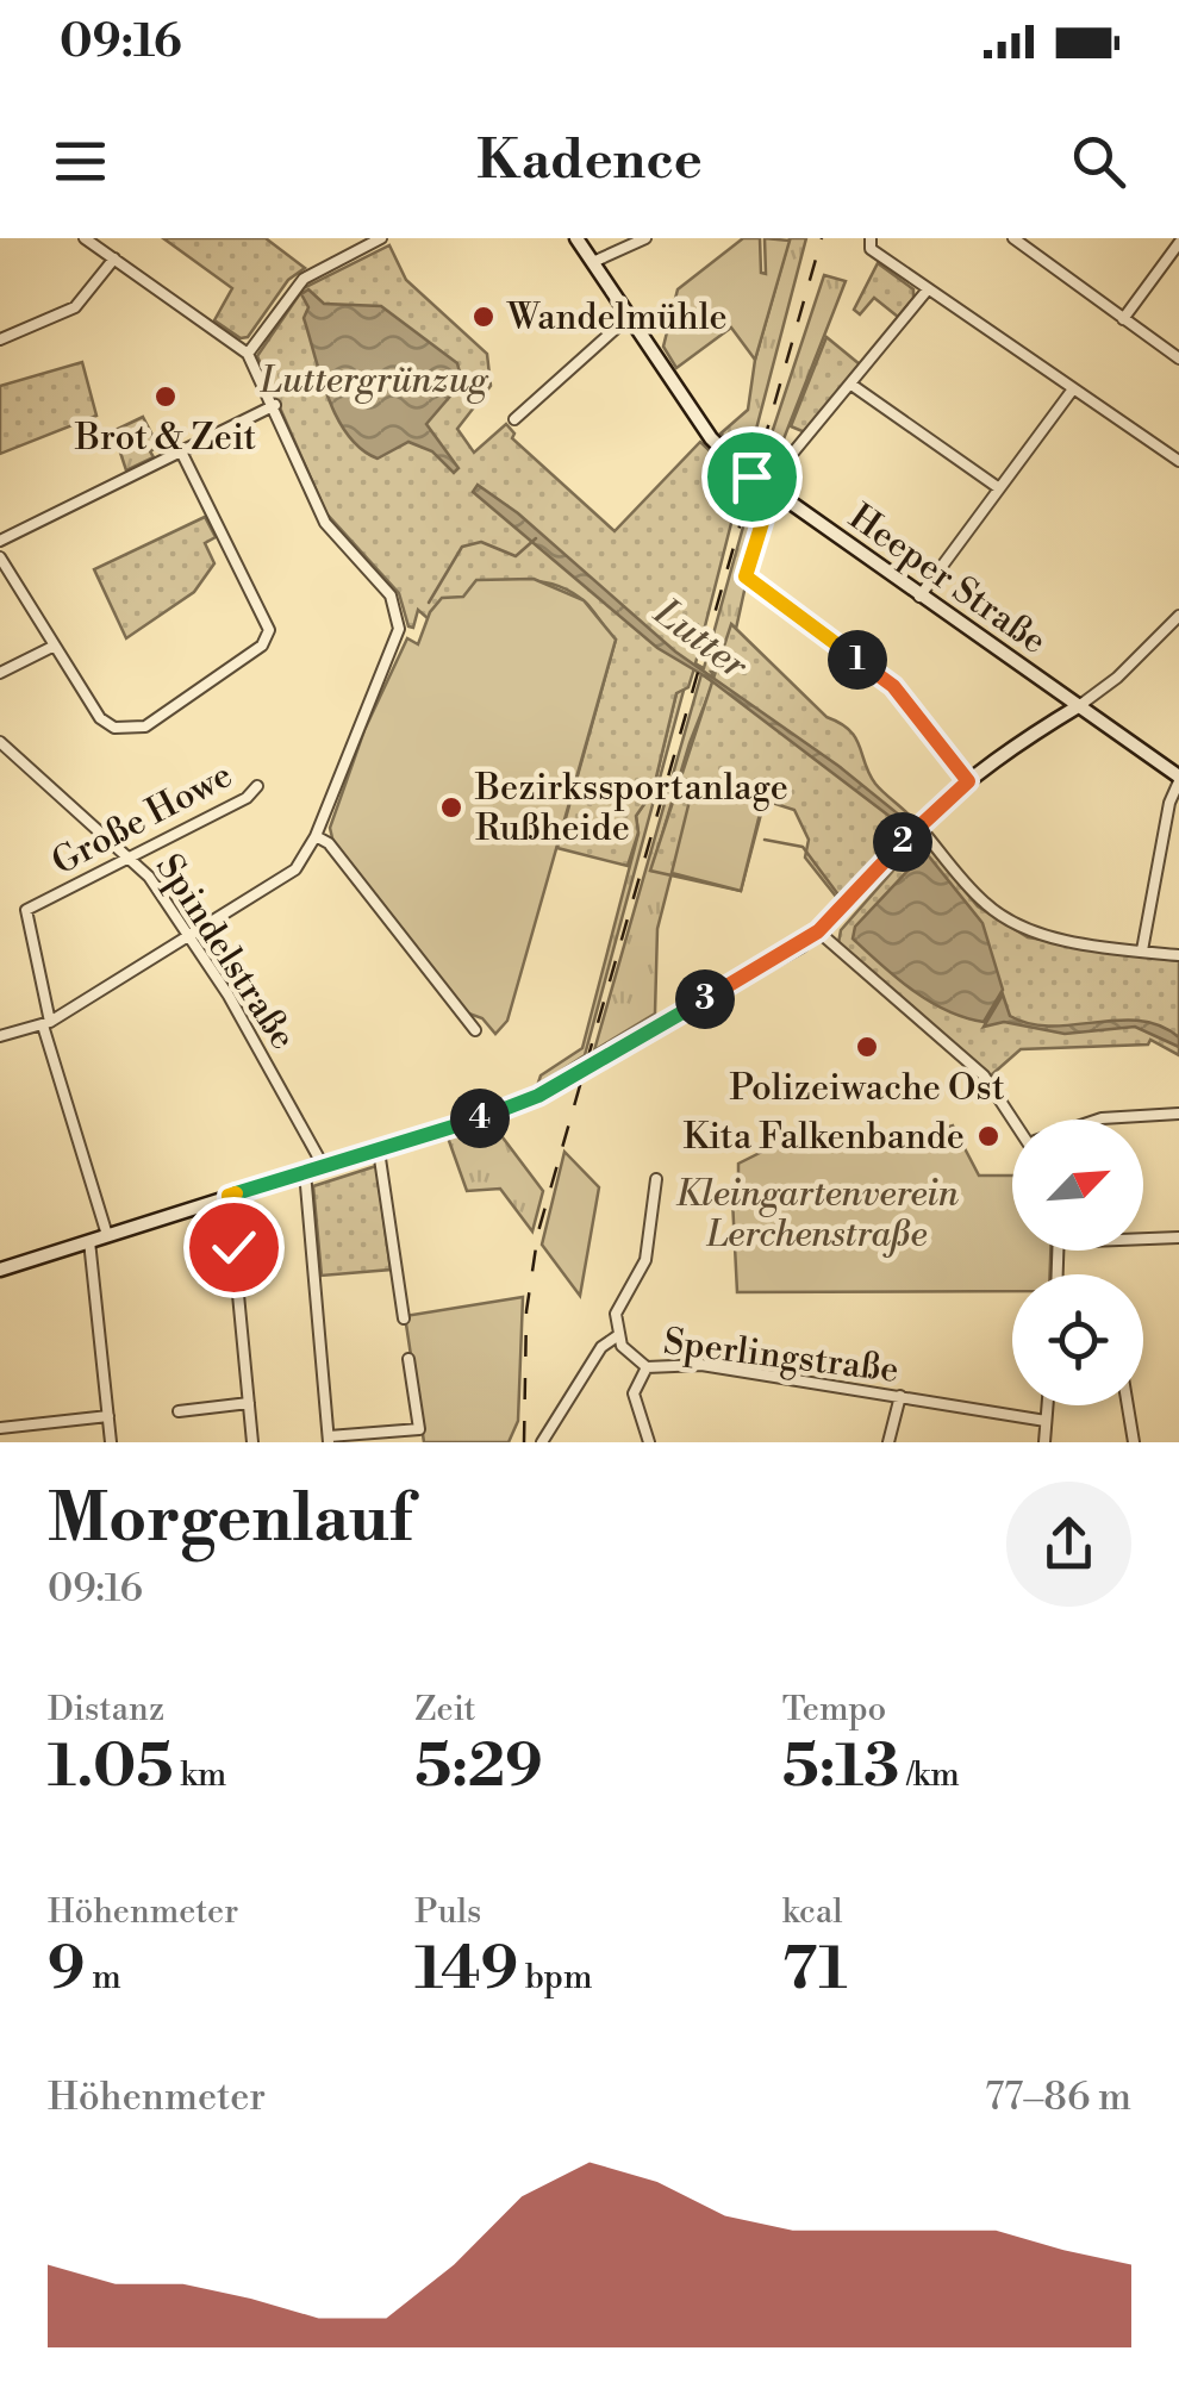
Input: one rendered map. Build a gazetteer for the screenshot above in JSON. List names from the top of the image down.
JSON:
{
  "streets": {
    "street": [
      "Heeper Straße",
      "Große Howe",
      "Spindelstraße",
      "Sperlingstraße"
    ]
  },
  "crossings": [
    ["Große Howe", "Spindelstraße"]
  ],
  "water": ["Lutter"],
  "parks": ["Luttergrünzug", "Kleingartenverein Lerchenstraße"],
  "places": [
    "Wandelmühle",
    "Brot & Zeit",
    "Bezirkssportanlage Rußheide",
    "Polizeiwache Ost",
    "Kita Falkenbande"
  ],
  "north": "top right",
  "page": {
    "status": "09:16",
    "header": "Kadence",
    "pins": [
      "1",
      "2",
      "3",
      "4"
    ],
    "heading": ["Morgenlauf", "09:16"],
    "stats": [
      ["Distanz", "1.05 km"],
      ["Zeit", "5:29"],
      ["Tempo", "5:13 /km"],
      ["Höhenmeter", "9 m"],
      ["Puls", "149 bpm"],
      ["kcal", "71"]
    ],
    "chart": ["Höhenmeter", "77–86 m"]
  }
}
